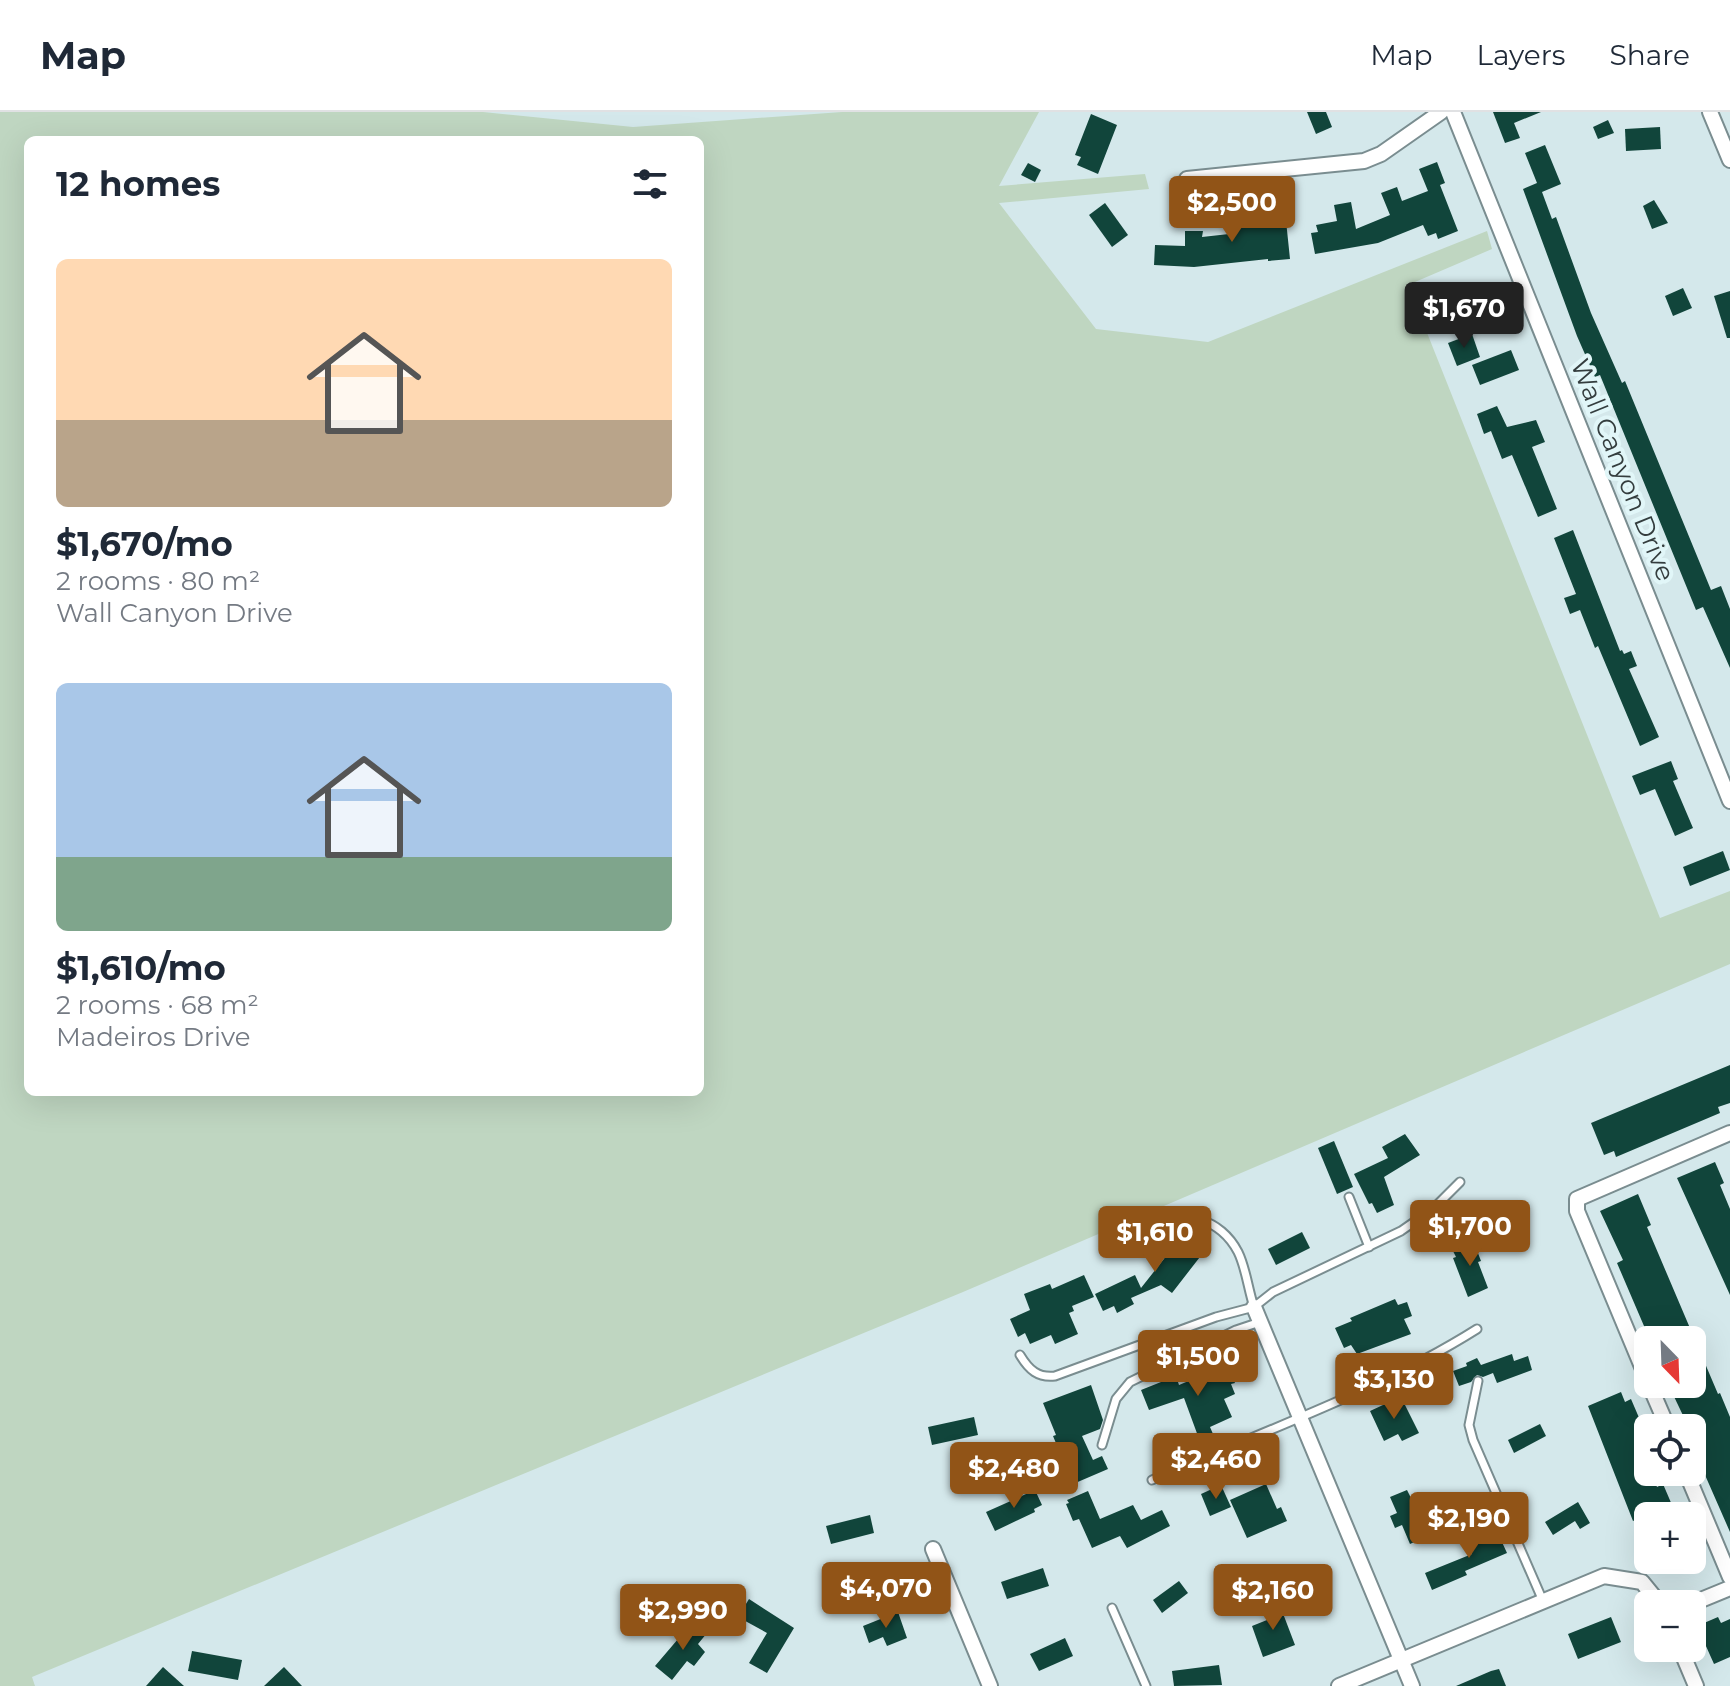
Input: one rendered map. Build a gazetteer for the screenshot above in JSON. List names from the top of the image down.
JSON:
{
  "streets": {
    "street": ["Wall Canyon Drive"]
  },
  "north": "bottom right",
  "page": {
    "header": "Map",
    "nav": ["Map", "Layers", "Share"],
    "heading": "12 homes",
    "price": [
      "$2,500",
      "$1,670",
      "$1,700",
      "$1,610",
      "$1,500",
      "$3,130",
      "$2,460",
      "$2,480",
      "$2,190",
      "$4,070",
      "$2,160",
      "$2,990"
    ],
    "list": [
      {
        "name": "$1,670/mo",
        "note": "2 rooms · 80 m² · Wall Canyon Drive"
      },
      {
        "name": "$1,610/mo",
        "note": "2 rooms · 68 m² · Madeiros Drive"
      }
    ],
    "map_buttons": ["+", "−"]
  }
}
